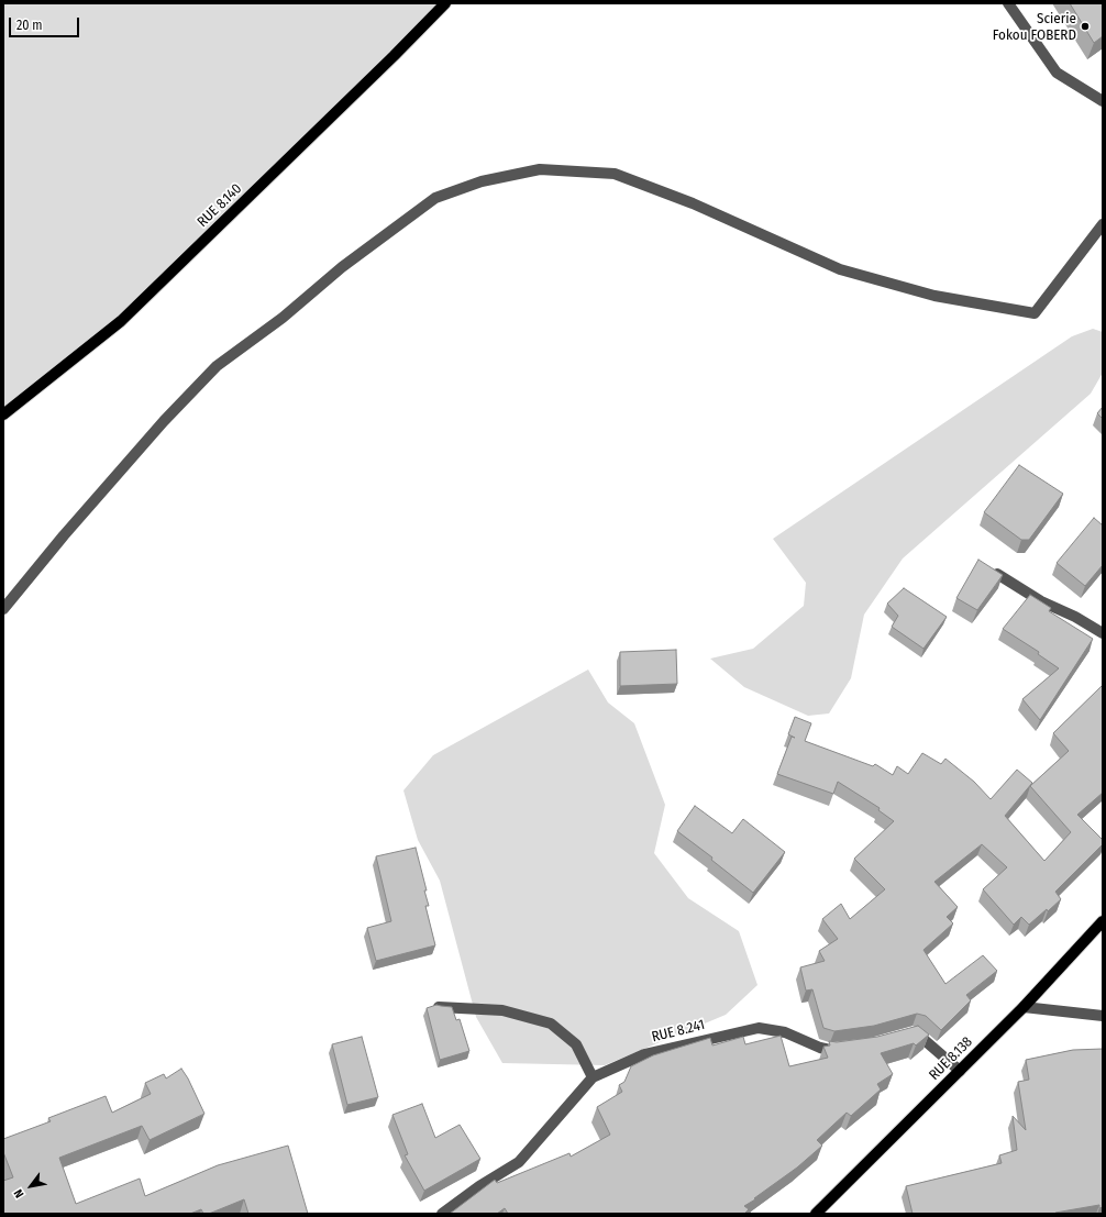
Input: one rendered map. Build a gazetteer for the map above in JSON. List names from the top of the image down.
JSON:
{
  "streets": {
    "main road": ["RUE 8.140", "RUE 8.138"],
    "street": ["RUE 8.241"]
  },
  "places": ["Scierie Fokou FOBERD"],
  "scale_bar": "20 m",
  "north": "bottom left"
}
